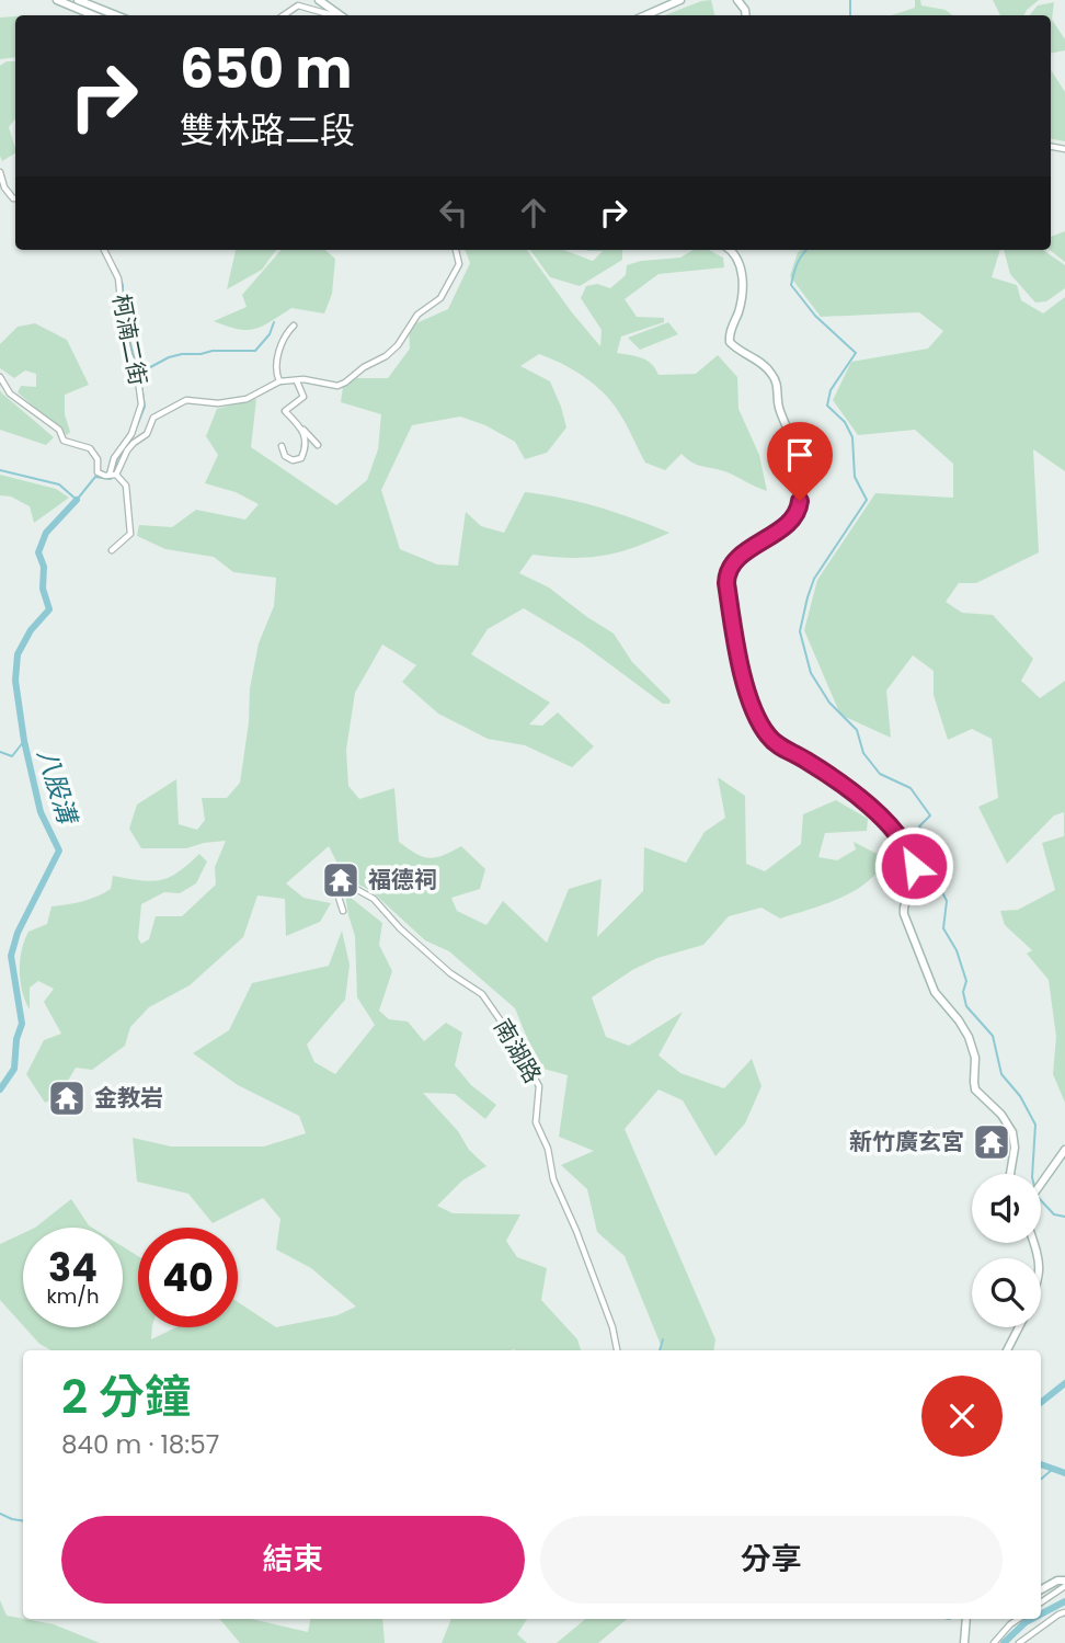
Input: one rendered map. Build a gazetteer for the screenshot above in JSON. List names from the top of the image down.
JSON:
{
  "streets": {
    "street": ["柯湳二街", "南湖路"]
  },
  "water": ["八股溝"],
  "places": {
    "temple": ["福德祠", "金教岩", "新竹廣玄宮"]
  },
  "page": {
    "turn": ["650 m", "雙林路二段"],
    "speed": "34 km/h",
    "limit": "40",
    "heading": ["2 分鐘", "840 m · 18:57"],
    "buttons": ["結束", "分享"]
  }
}
